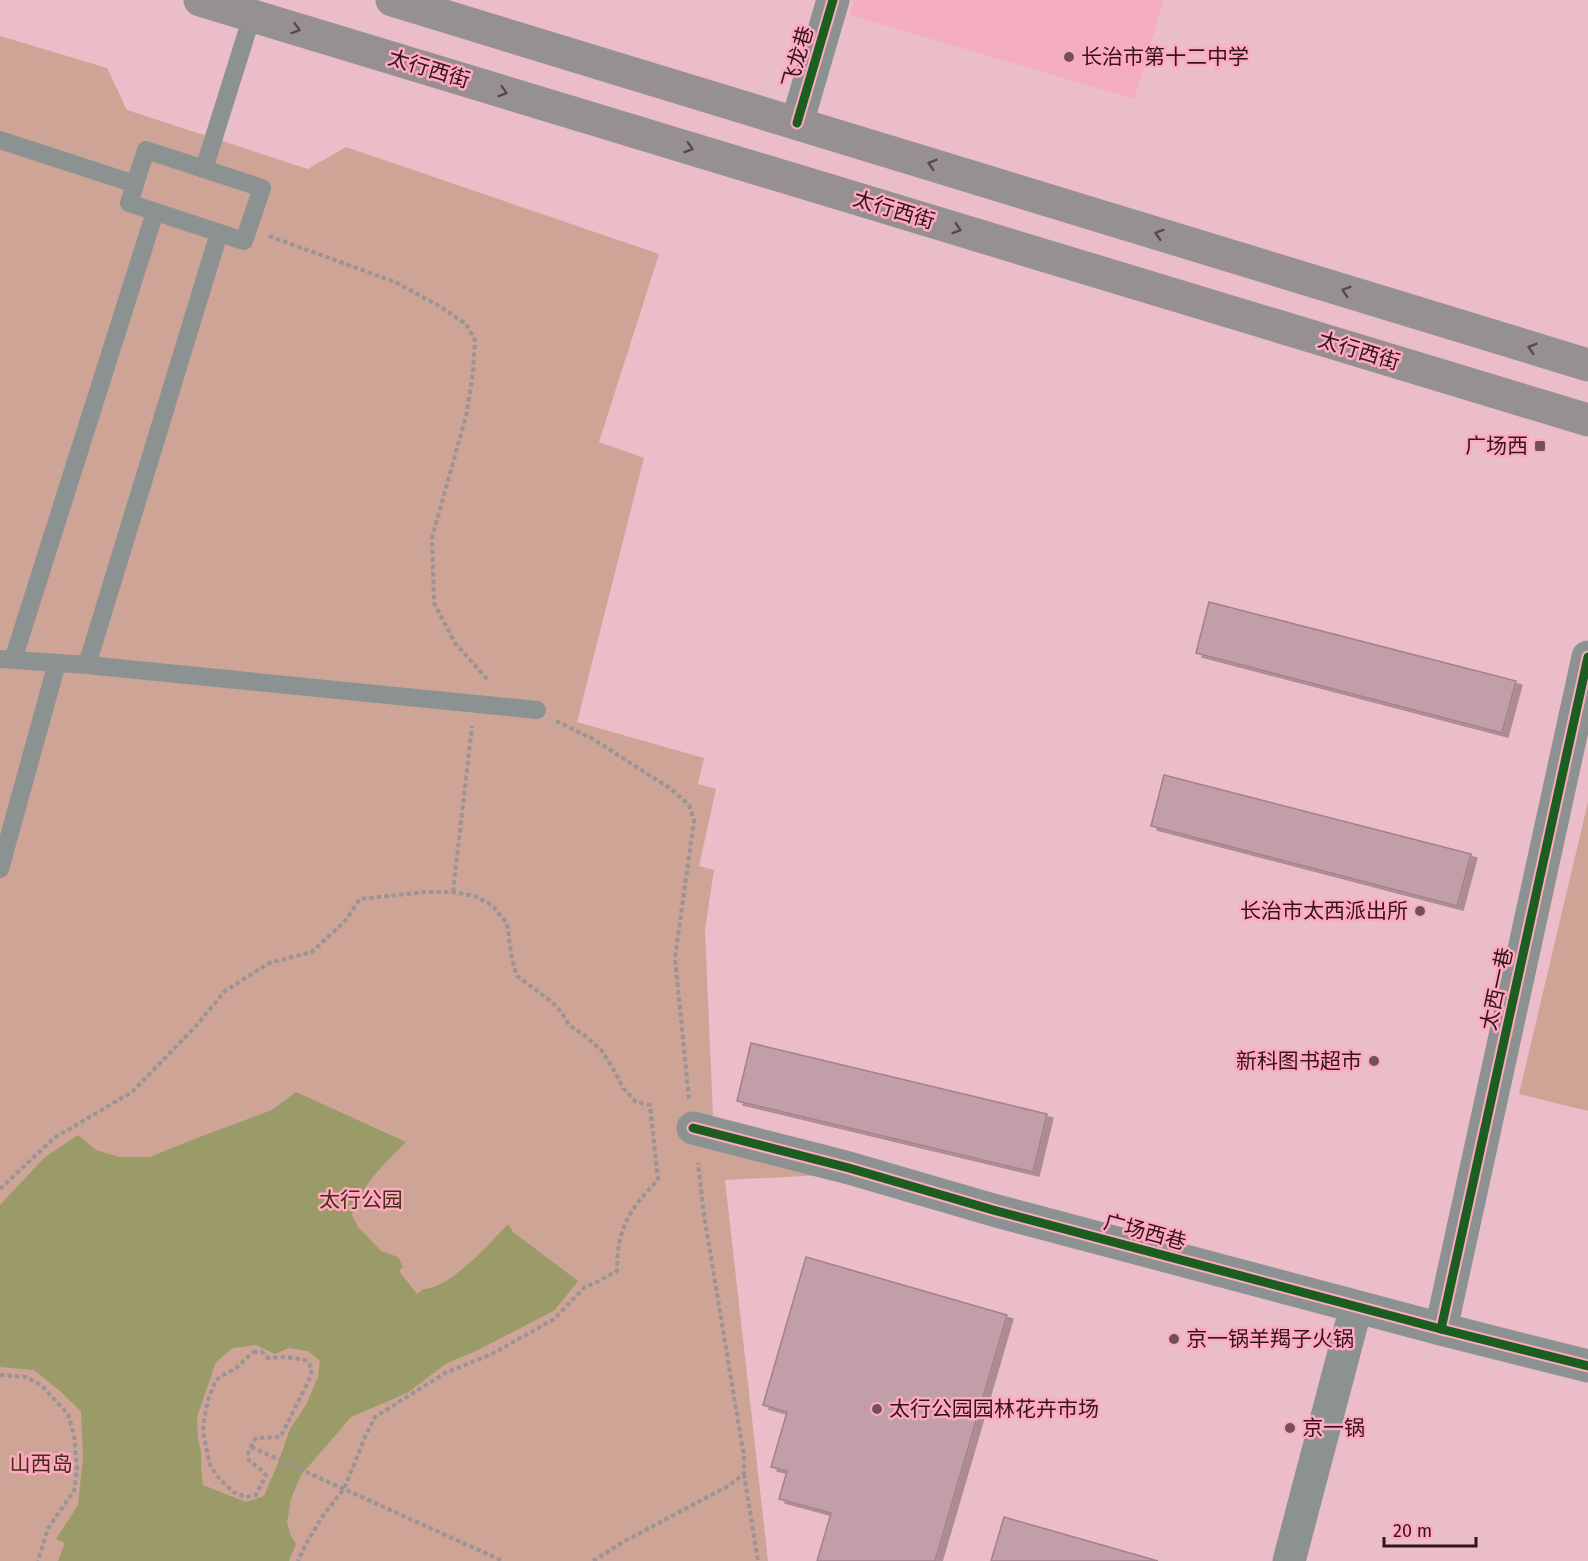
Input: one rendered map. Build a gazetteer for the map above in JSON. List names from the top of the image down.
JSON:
{
  "streets": {
    "main road": ["太行西街"],
    "street": ["飞龙巷", "太西一巷", "广场西巷"]
  },
  "crossings": [
    ["太西一巷", "广场西巷"]
  ],
  "parks": ["太行公园", "山西岛"],
  "places": {
    "other": [
      "长治市第十二中学",
      "长治市太西派出所",
      "新科图书超市",
      "京一锅羊羯子火锅",
      "太行公园园林花卉市场",
      "京一锅"
    ],
    "transit": ["广场西"]
  },
  "scale_bar": "20 m"
}
